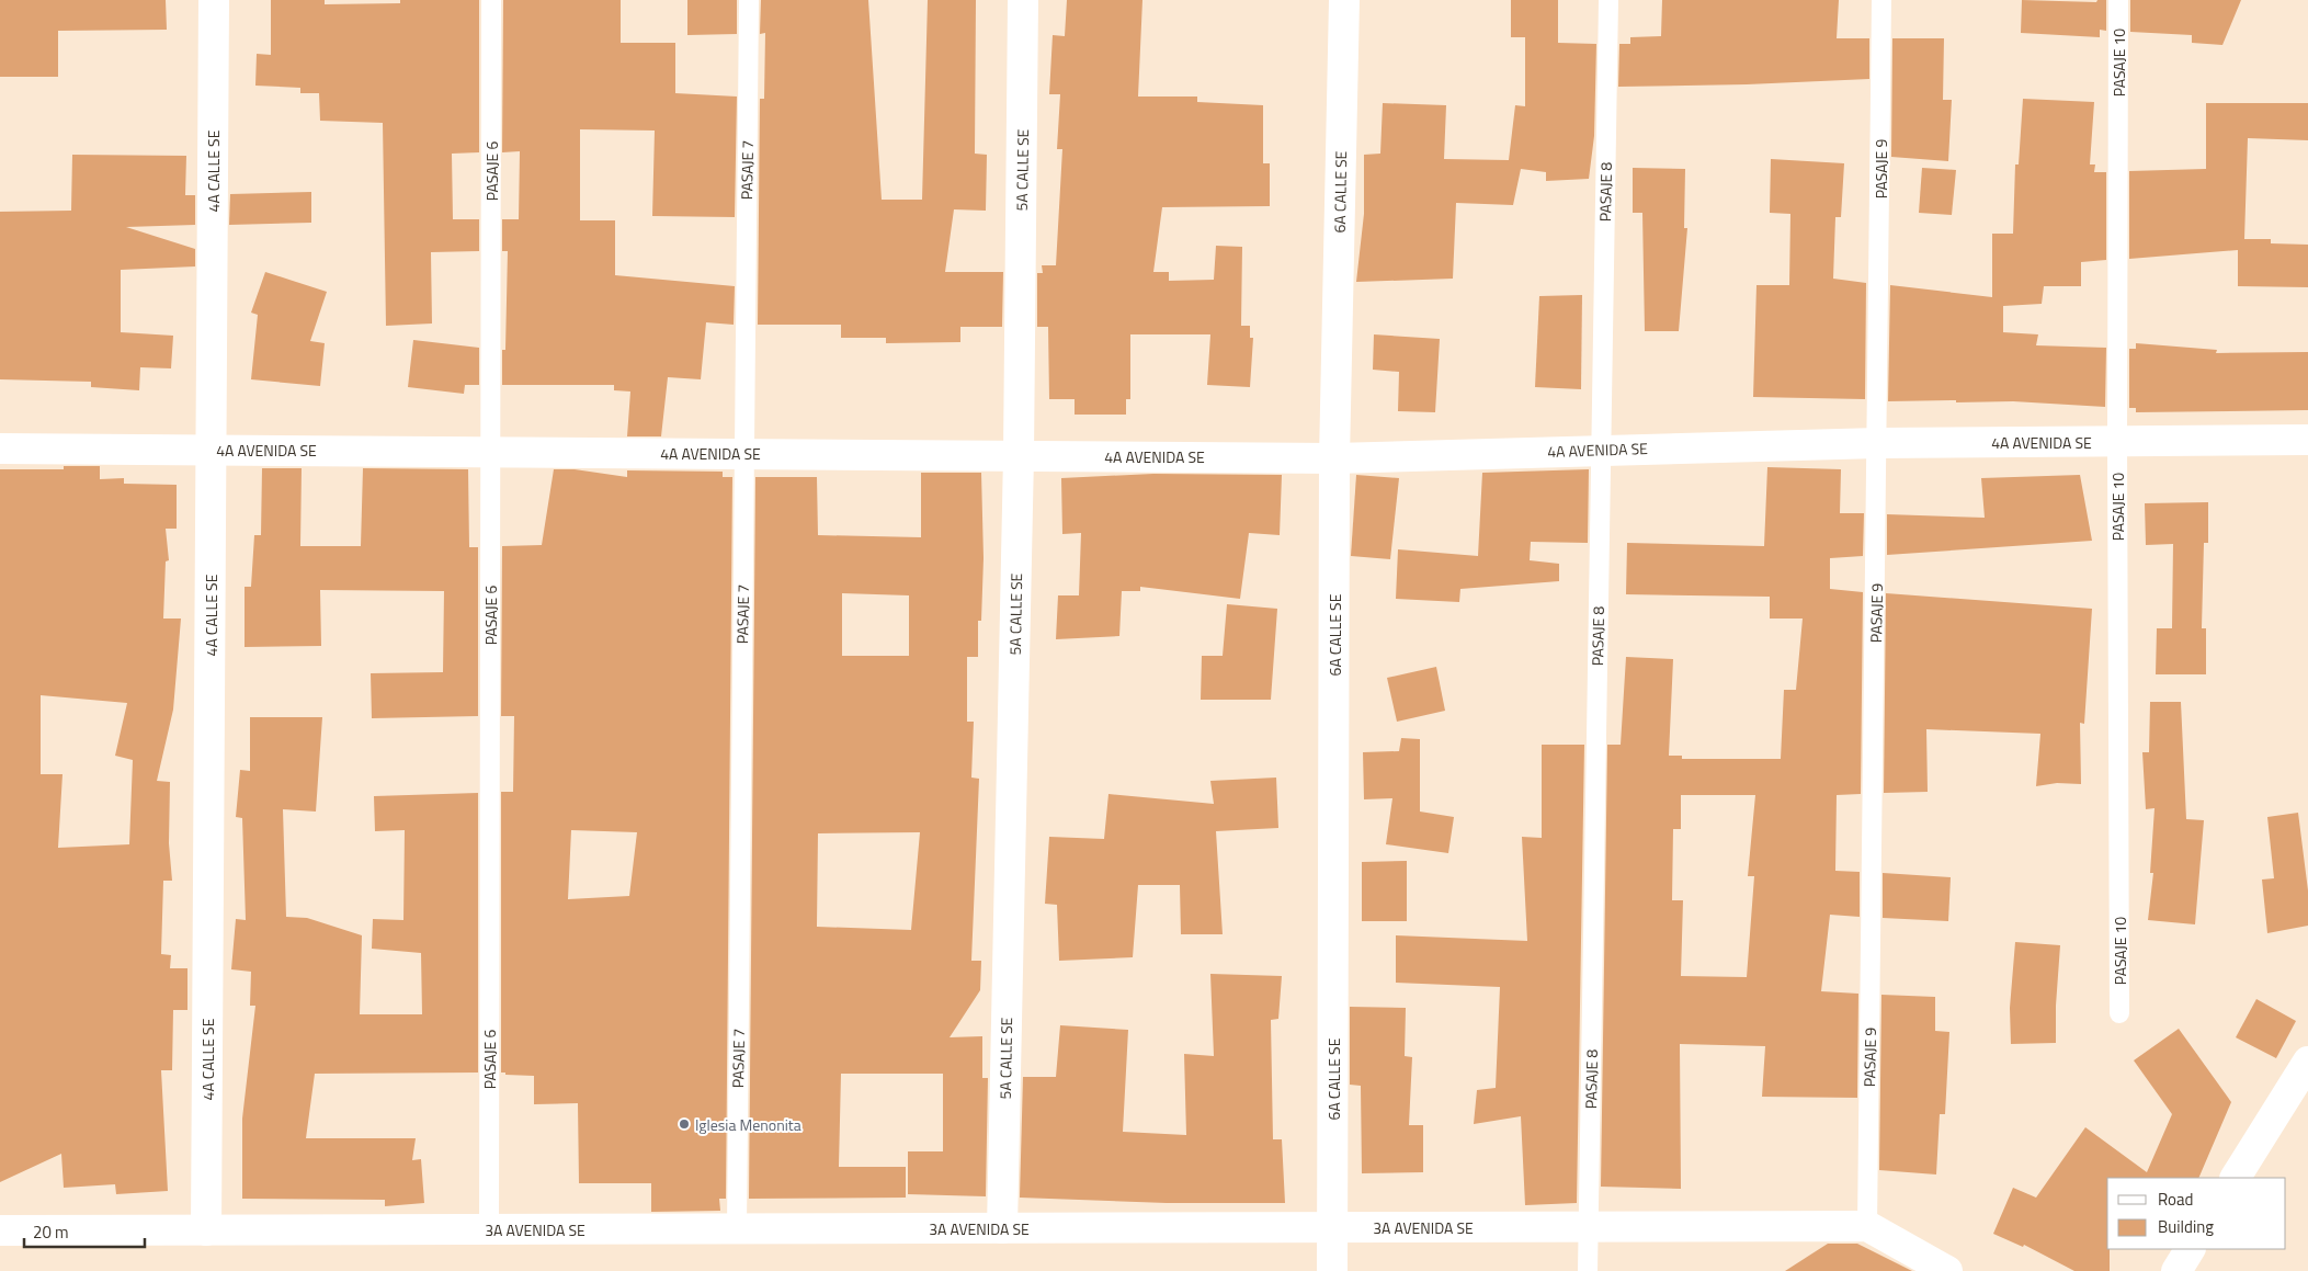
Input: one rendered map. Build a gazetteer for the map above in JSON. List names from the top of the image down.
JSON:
{
  "streets": {
    "street": [
      "5A CALLE SE",
      "4A CALLE SE",
      "6A CALLE SE",
      "4A AVENIDA SE",
      "3A AVENIDA SE"
    ],
    "lane": [
      "PASAJE 10",
      "PASAJE 9",
      "PASAJE 7",
      "PASAJE 6",
      "PASAJE 8"
    ]
  },
  "crossings": [
    ["PASAJE 10", "4A AVENIDA SE"],
    ["PASAJE 9", "4A AVENIDA SE"],
    ["PASAJE 9", "3A AVENIDA SE"],
    ["PASAJE 7", "4A AVENIDA SE"],
    ["PASAJE 7", "3A AVENIDA SE"],
    ["5A CALLE SE", "4A AVENIDA SE"],
    ["5A CALLE SE", "3A AVENIDA SE"],
    ["4A CALLE SE", "4A AVENIDA SE"],
    ["4A CALLE SE", "3A AVENIDA SE"],
    ["PASAJE 6", "4A AVENIDA SE"],
    ["PASAJE 6", "3A AVENIDA SE"],
    ["6A CALLE SE", "4A AVENIDA SE"],
    ["6A CALLE SE", "3A AVENIDA SE"],
    ["PASAJE 8", "4A AVENIDA SE"],
    ["PASAJE 8", "3A AVENIDA SE"]
  ],
  "places": ["Iglesia Menonita"],
  "legend": ["Road", "Building"],
  "scale_bar": "20 m"
}
